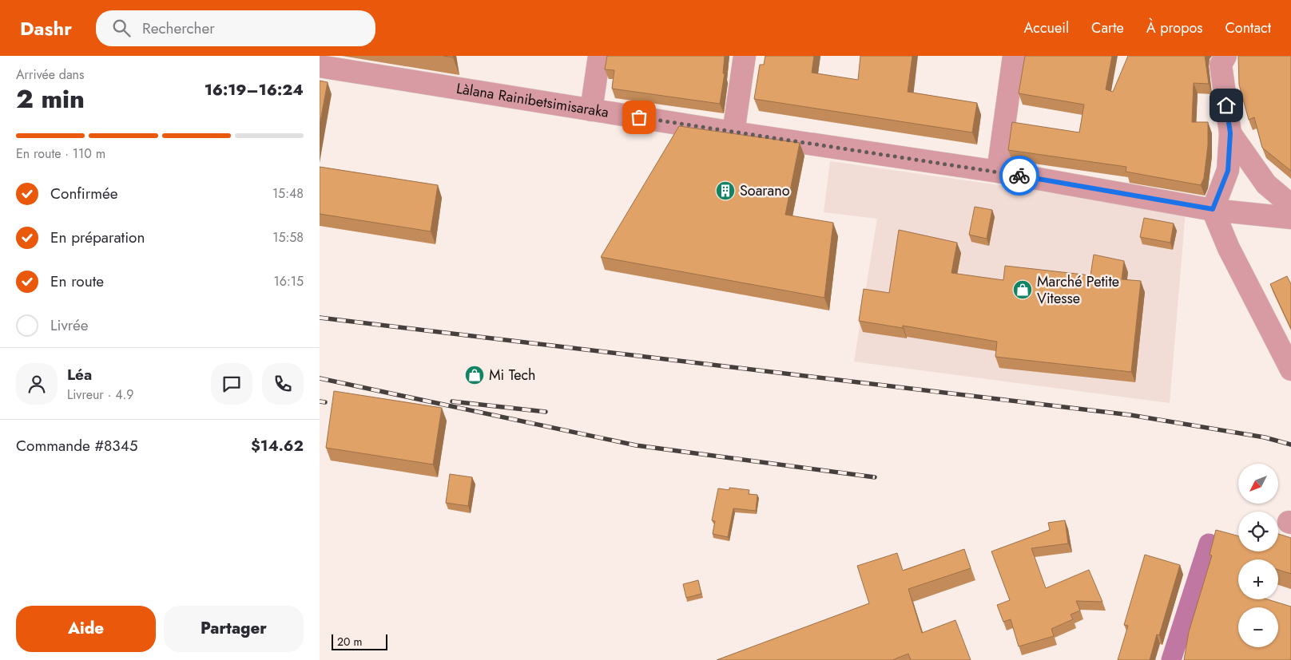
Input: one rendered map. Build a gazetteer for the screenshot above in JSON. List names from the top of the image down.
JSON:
{
  "streets": {
    "street": ["Làlana Rainibetsimisaraka"]
  },
  "places": {
    "building": ["Soarano"],
    "shop": ["Marché Petite Vitesse", "Mi Tech"]
  },
  "scale_bar": "20 m",
  "north": "bottom left",
  "page": {
    "header": "Dashr",
    "search": "Rechercher",
    "nav": [
      "Accueil",
      "Carte",
      "À propos",
      "Contact"
    ],
    "heading": ["2 min", "Arrivée dans", "16:19–16:24"],
    "panel": [
      "Léa",
      "Livreur · 4.9",
      "Commande #8345",
      "$14.62"
    ],
    "bar": "En route · 110 m",
    "list": [
      ["Confirmée", "15:48"],
      ["En préparation", "15:58"],
      ["En route", "16:15"],
      "Livrée"
    ],
    "map_buttons": ["+", "−"],
    "buttons": ["Aide", "Partager"],
    "scale": "20 m"
  }
}
